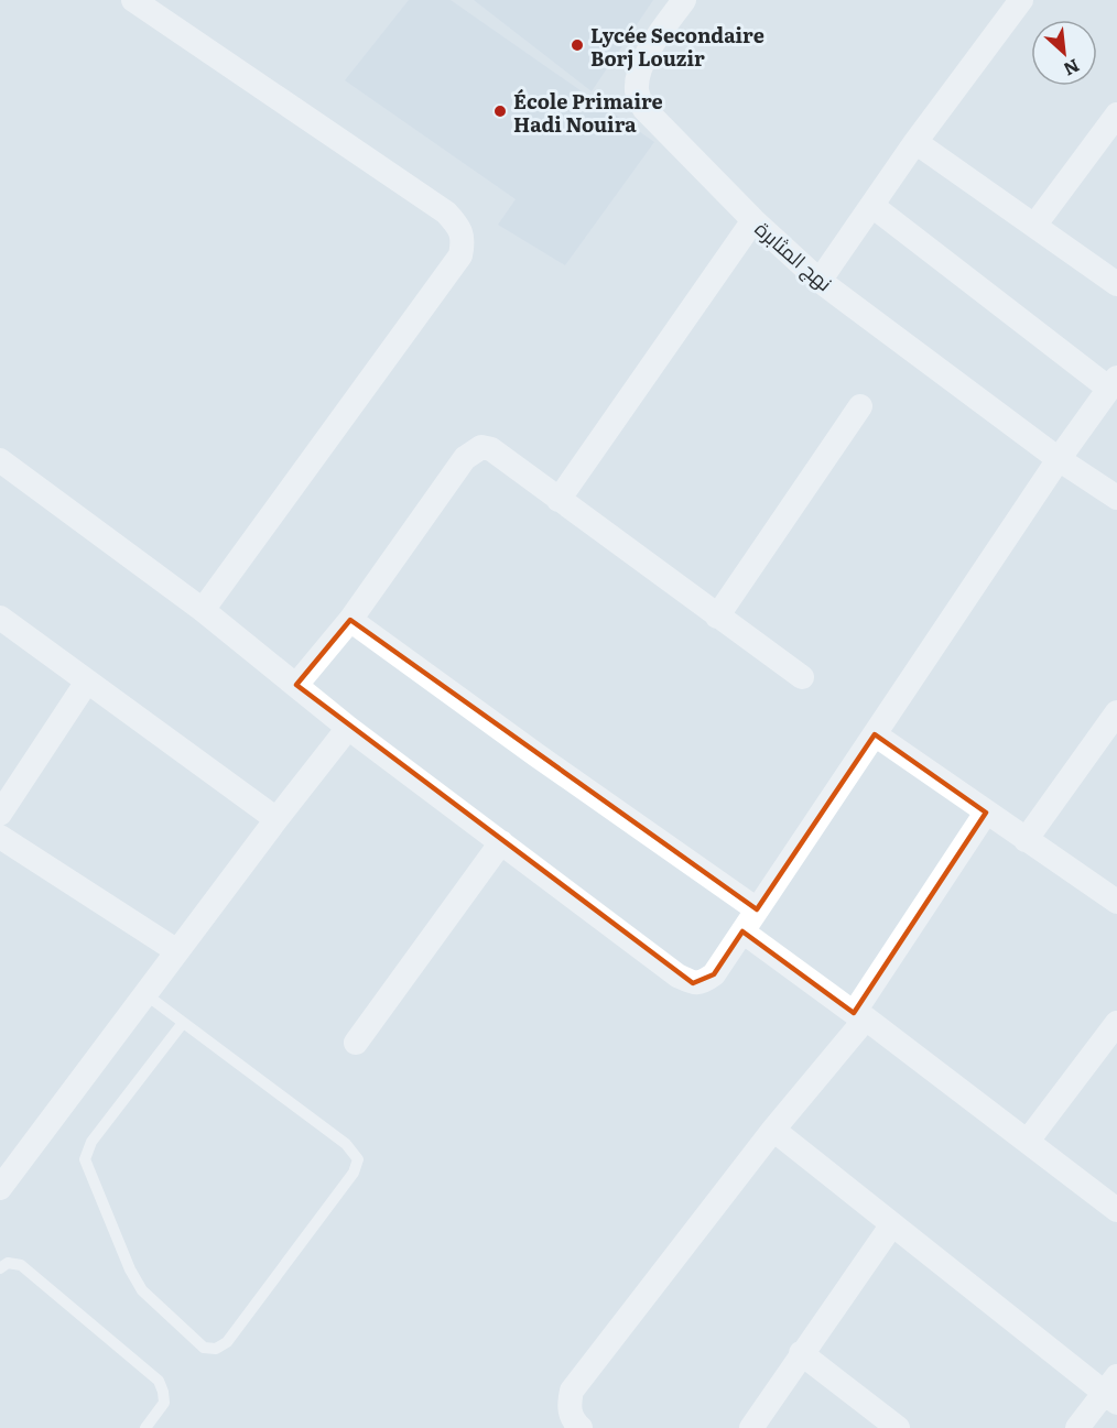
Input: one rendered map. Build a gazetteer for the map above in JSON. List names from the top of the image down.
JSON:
{
  "streets": {
    "street": ["نهج المثابرة"]
  },
  "places": ["Lycée Secondaire Borj Louzir", "École Primaire Hadi Nouira"],
  "north": "bottom right"
}
